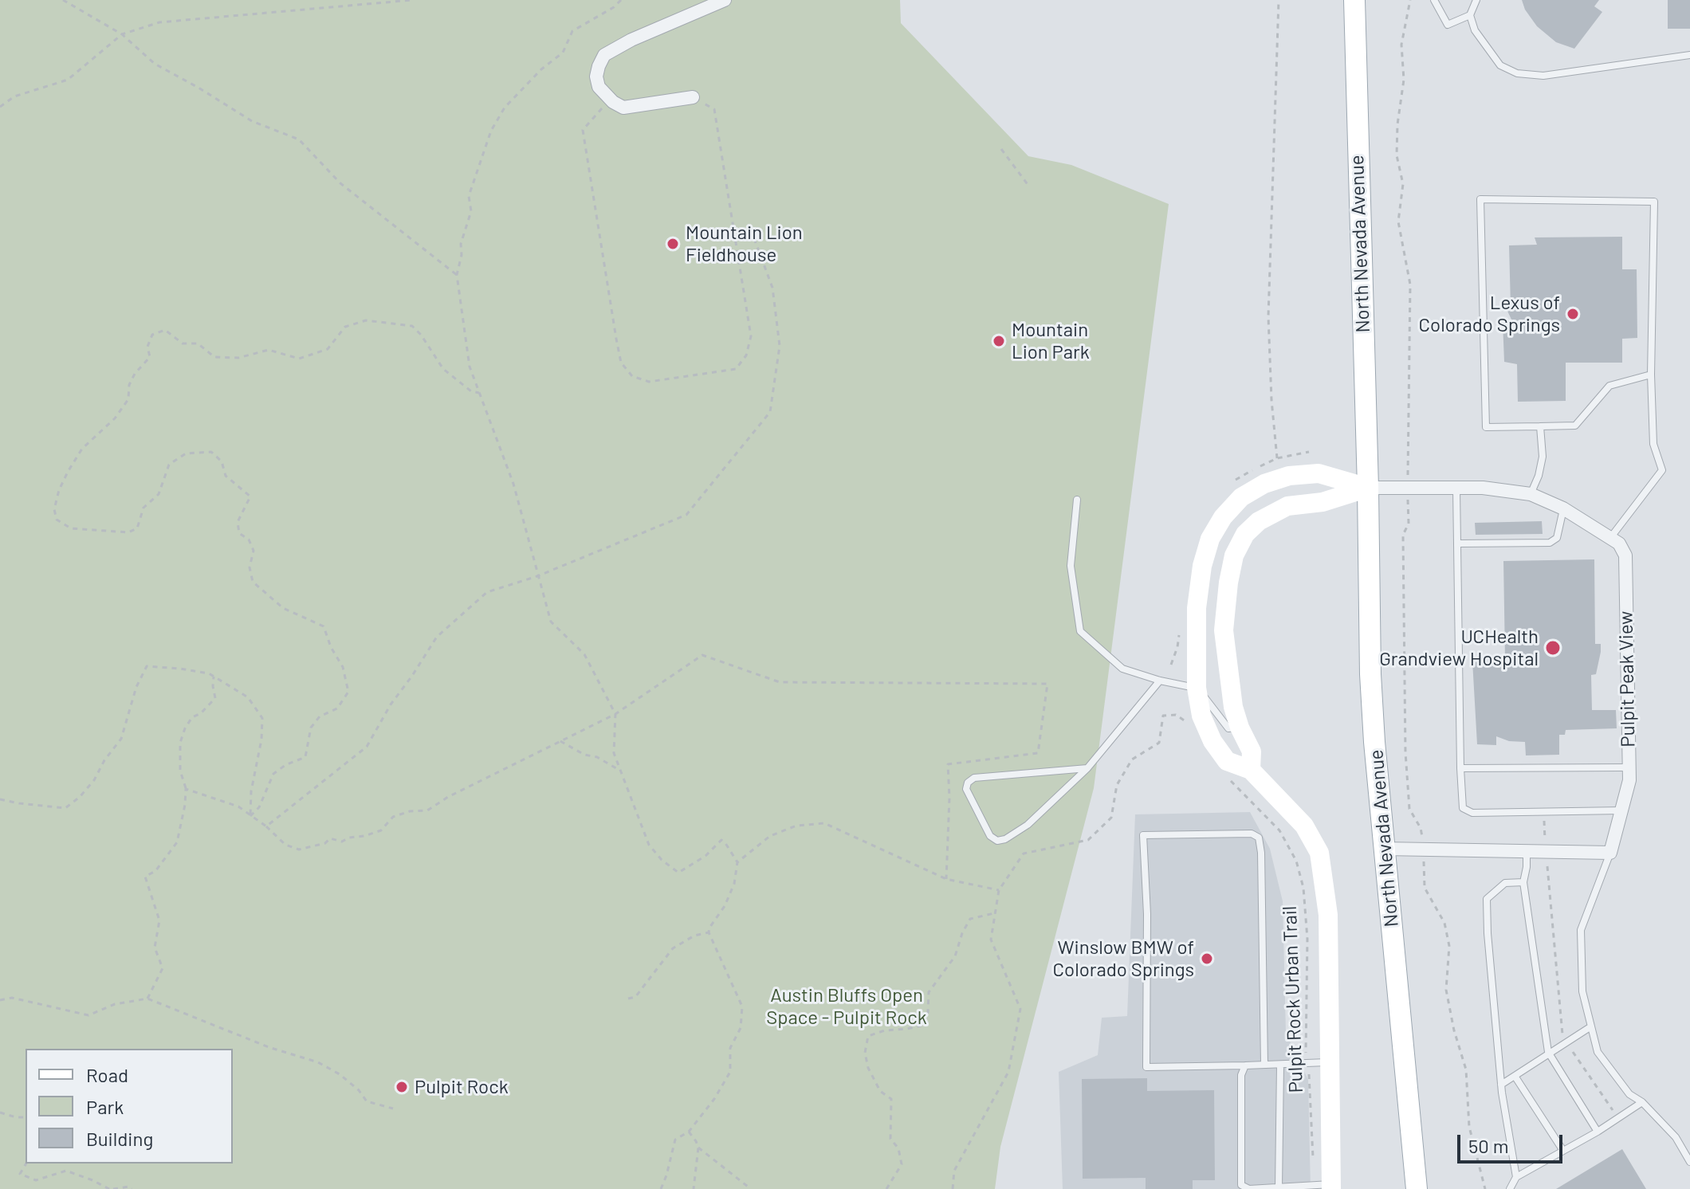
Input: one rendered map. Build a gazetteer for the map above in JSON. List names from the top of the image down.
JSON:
{
  "streets": {
    "main road": ["North Nevada Avenue"],
    "street": ["Pulpit Peak View"],
    "path": ["Pulpit Rock Urban Trail"]
  },
  "crossings": [
    ["North Nevada Avenue", "Pulpit Peak View"]
  ],
  "parks": ["Austin Bluffs Open Space - Pulpit Rock"],
  "places": [
    "Mountain Lion Fieldhouse",
    "Lexus of Colorado Springs",
    "Mountain Lion Park",
    "UCHealth Grandview Hospital",
    "Winslow BMW of Colorado Springs",
    "Pulpit Rock"
  ],
  "legend": ["Road", "Park", "Building"],
  "scale_bar": "50 m"
}
